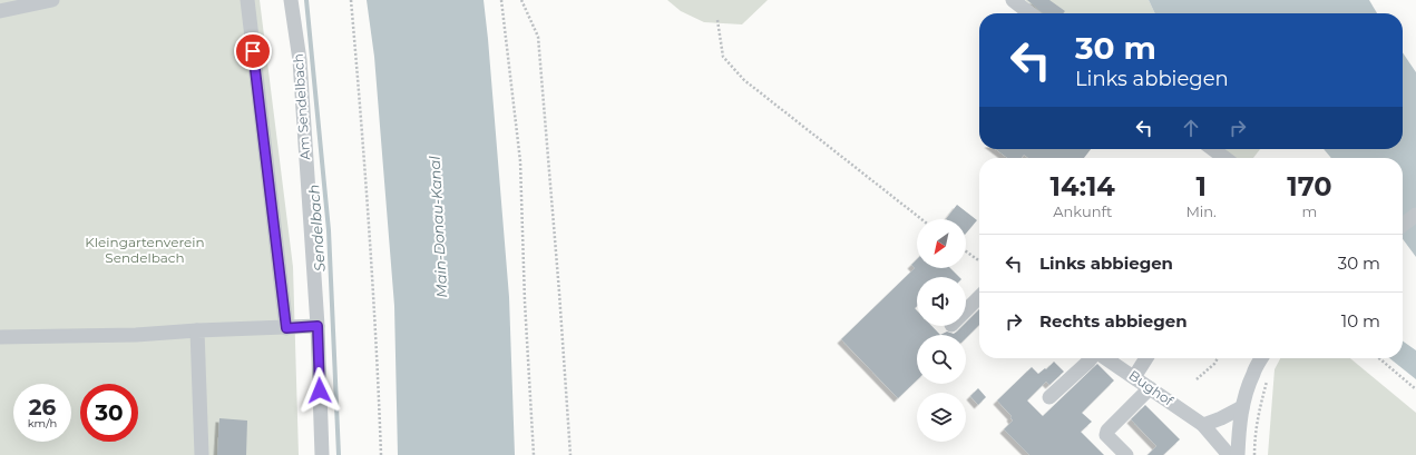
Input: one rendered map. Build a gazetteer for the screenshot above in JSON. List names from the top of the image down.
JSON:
{
  "streets": {
    "street": ["Am Sendelbach", "Bughof"]
  },
  "water": ["Main-Donau-Kanal", "Sendelbach"],
  "parks": ["Kleingartenverein Sendelbach"],
  "north": "bottom left",
  "page": {
    "turn": ["30 m", "Links abbiegen"],
    "eta": [
      "14:14",
      "Ankunft",
      "1",
      "Min.",
      "170",
      "m"
    ],
    "list": [
      {
        "name": "Links abbiegen",
        "value": "30 m"
      },
      {
        "name": "Rechts abbiegen",
        "value": "10 m"
      }
    ],
    "speed": "26 km/h",
    "limit": "30"
  }
}
